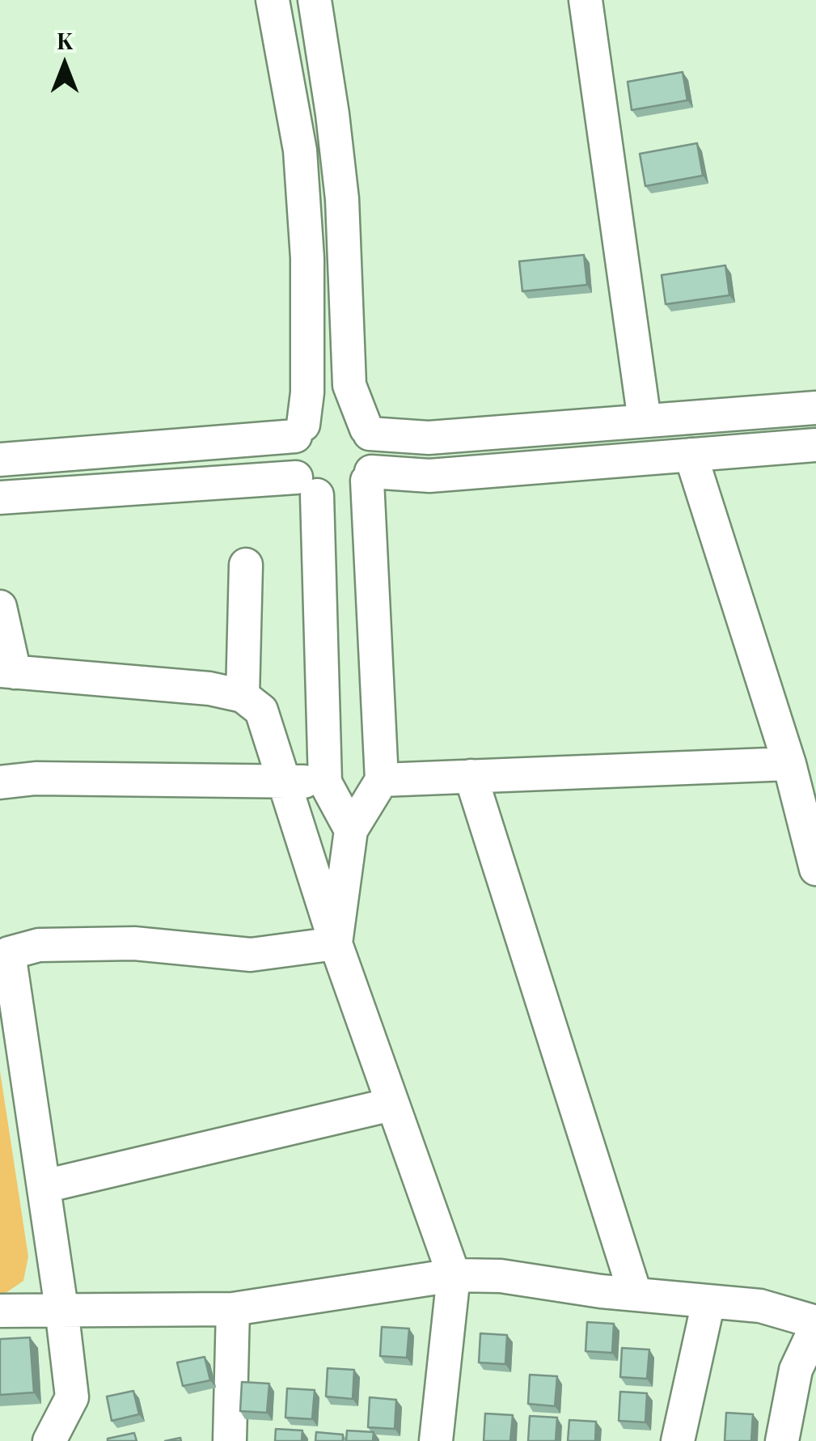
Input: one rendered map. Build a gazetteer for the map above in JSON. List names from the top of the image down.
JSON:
{
  "north": "top"
}
